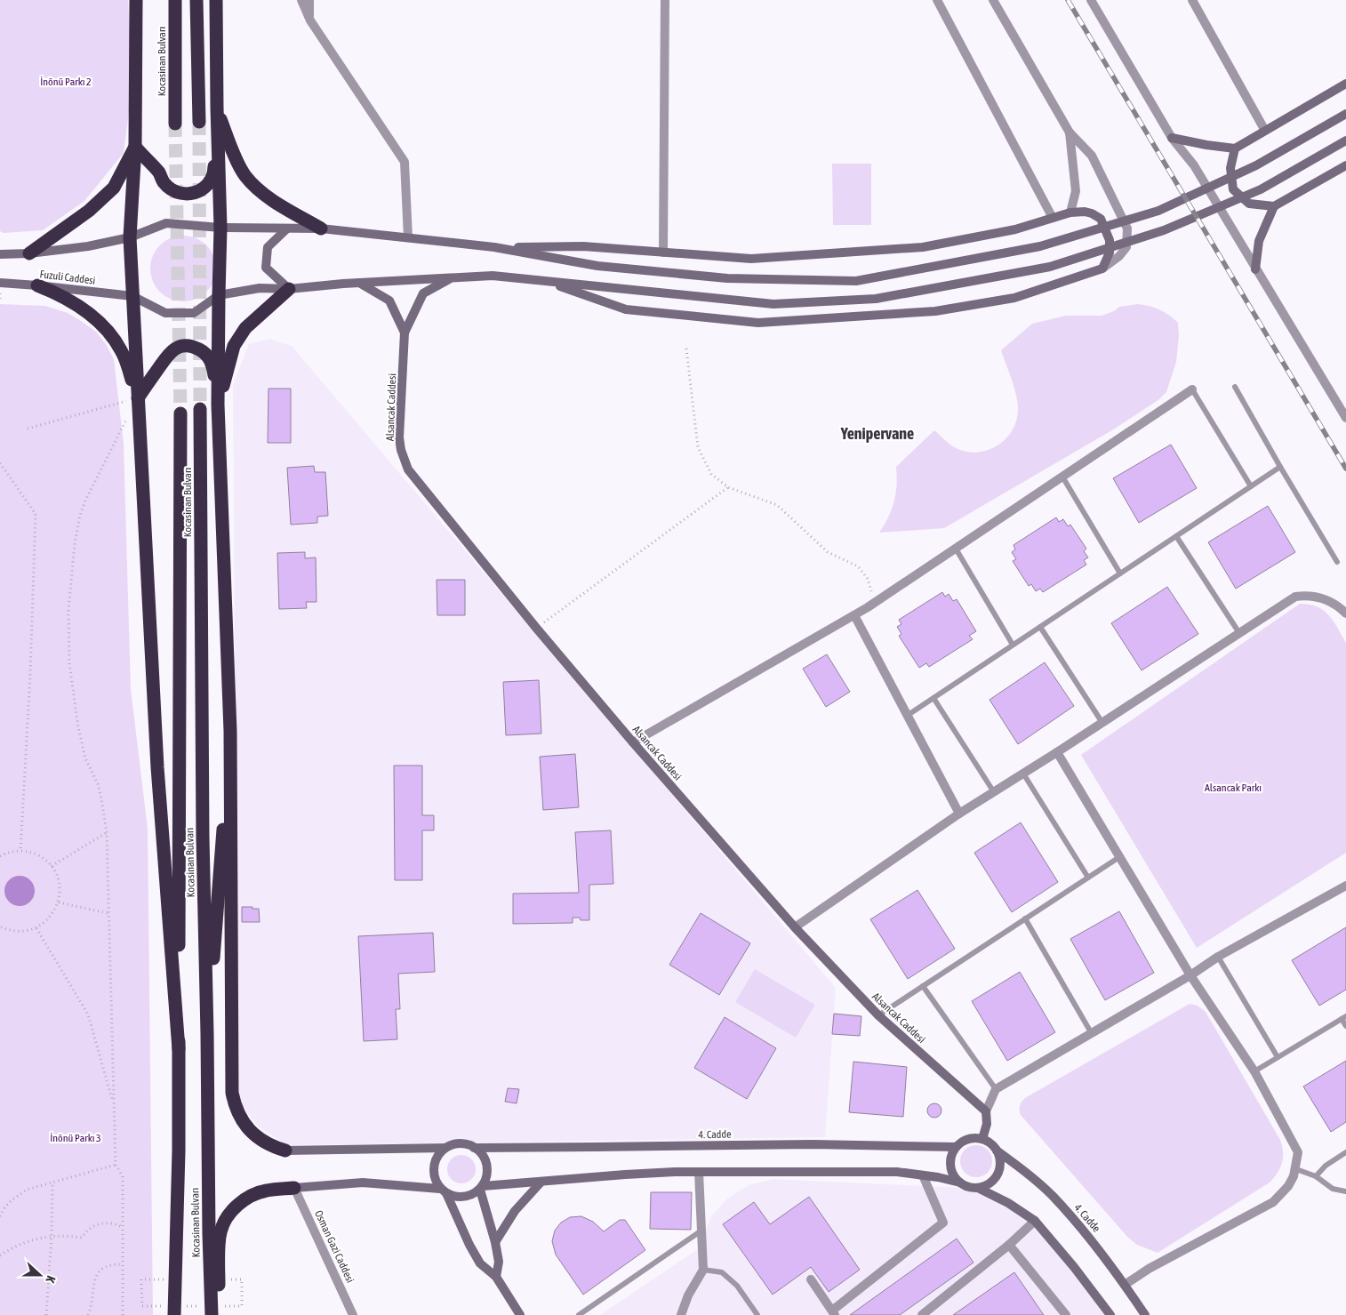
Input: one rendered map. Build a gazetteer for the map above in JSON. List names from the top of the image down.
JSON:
{
  "streets": {
    "highway": ["Kocasinan Bulvarı"],
    "street": [
      "Fuzuli Caddesi",
      "Alsancak Caddesi",
      "4. Cadde",
      "Osman Gazi Caddesi"
    ]
  },
  "districts": ["Yenipervane"],
  "parks": ["İnönü Parkı 2", "Alsancak Parkı", "İnönü Parkı 3"],
  "north": "right"
}
